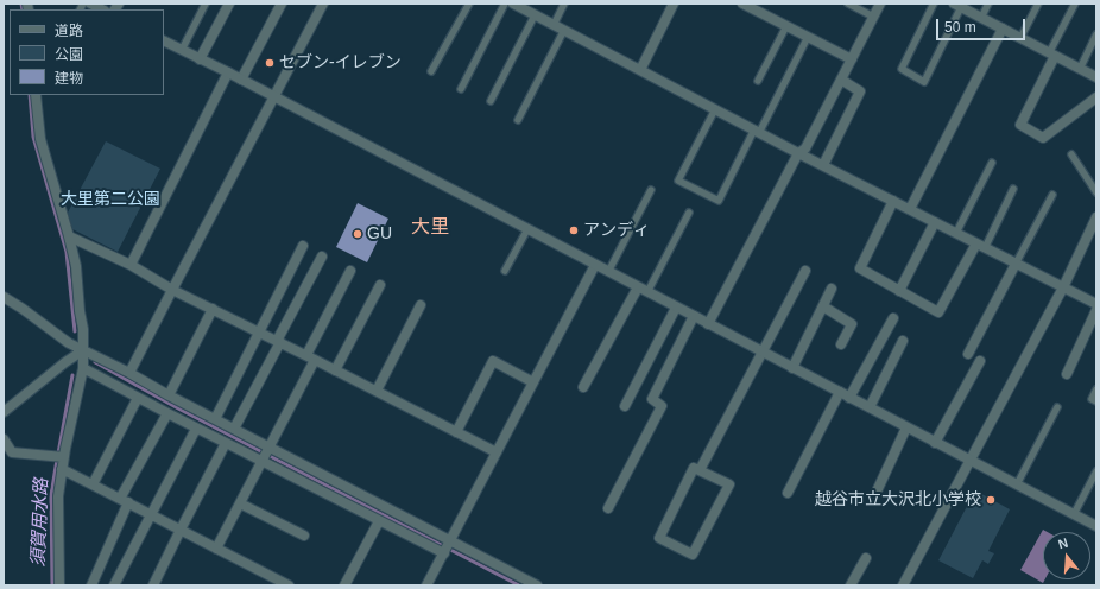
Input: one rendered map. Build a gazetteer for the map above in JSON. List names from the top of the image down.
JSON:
{
  "districts": ["大里"],
  "water": ["須賀用水路"],
  "parks": ["大里第二公園"],
  "places": [
    "セブン-イレブン",
    "アンディ",
    "GU",
    "越谷市立大沢北小学校"
  ],
  "legend": ["道路", "公園", "建物"],
  "scale_bar": "50 m",
  "north": "top"
}
